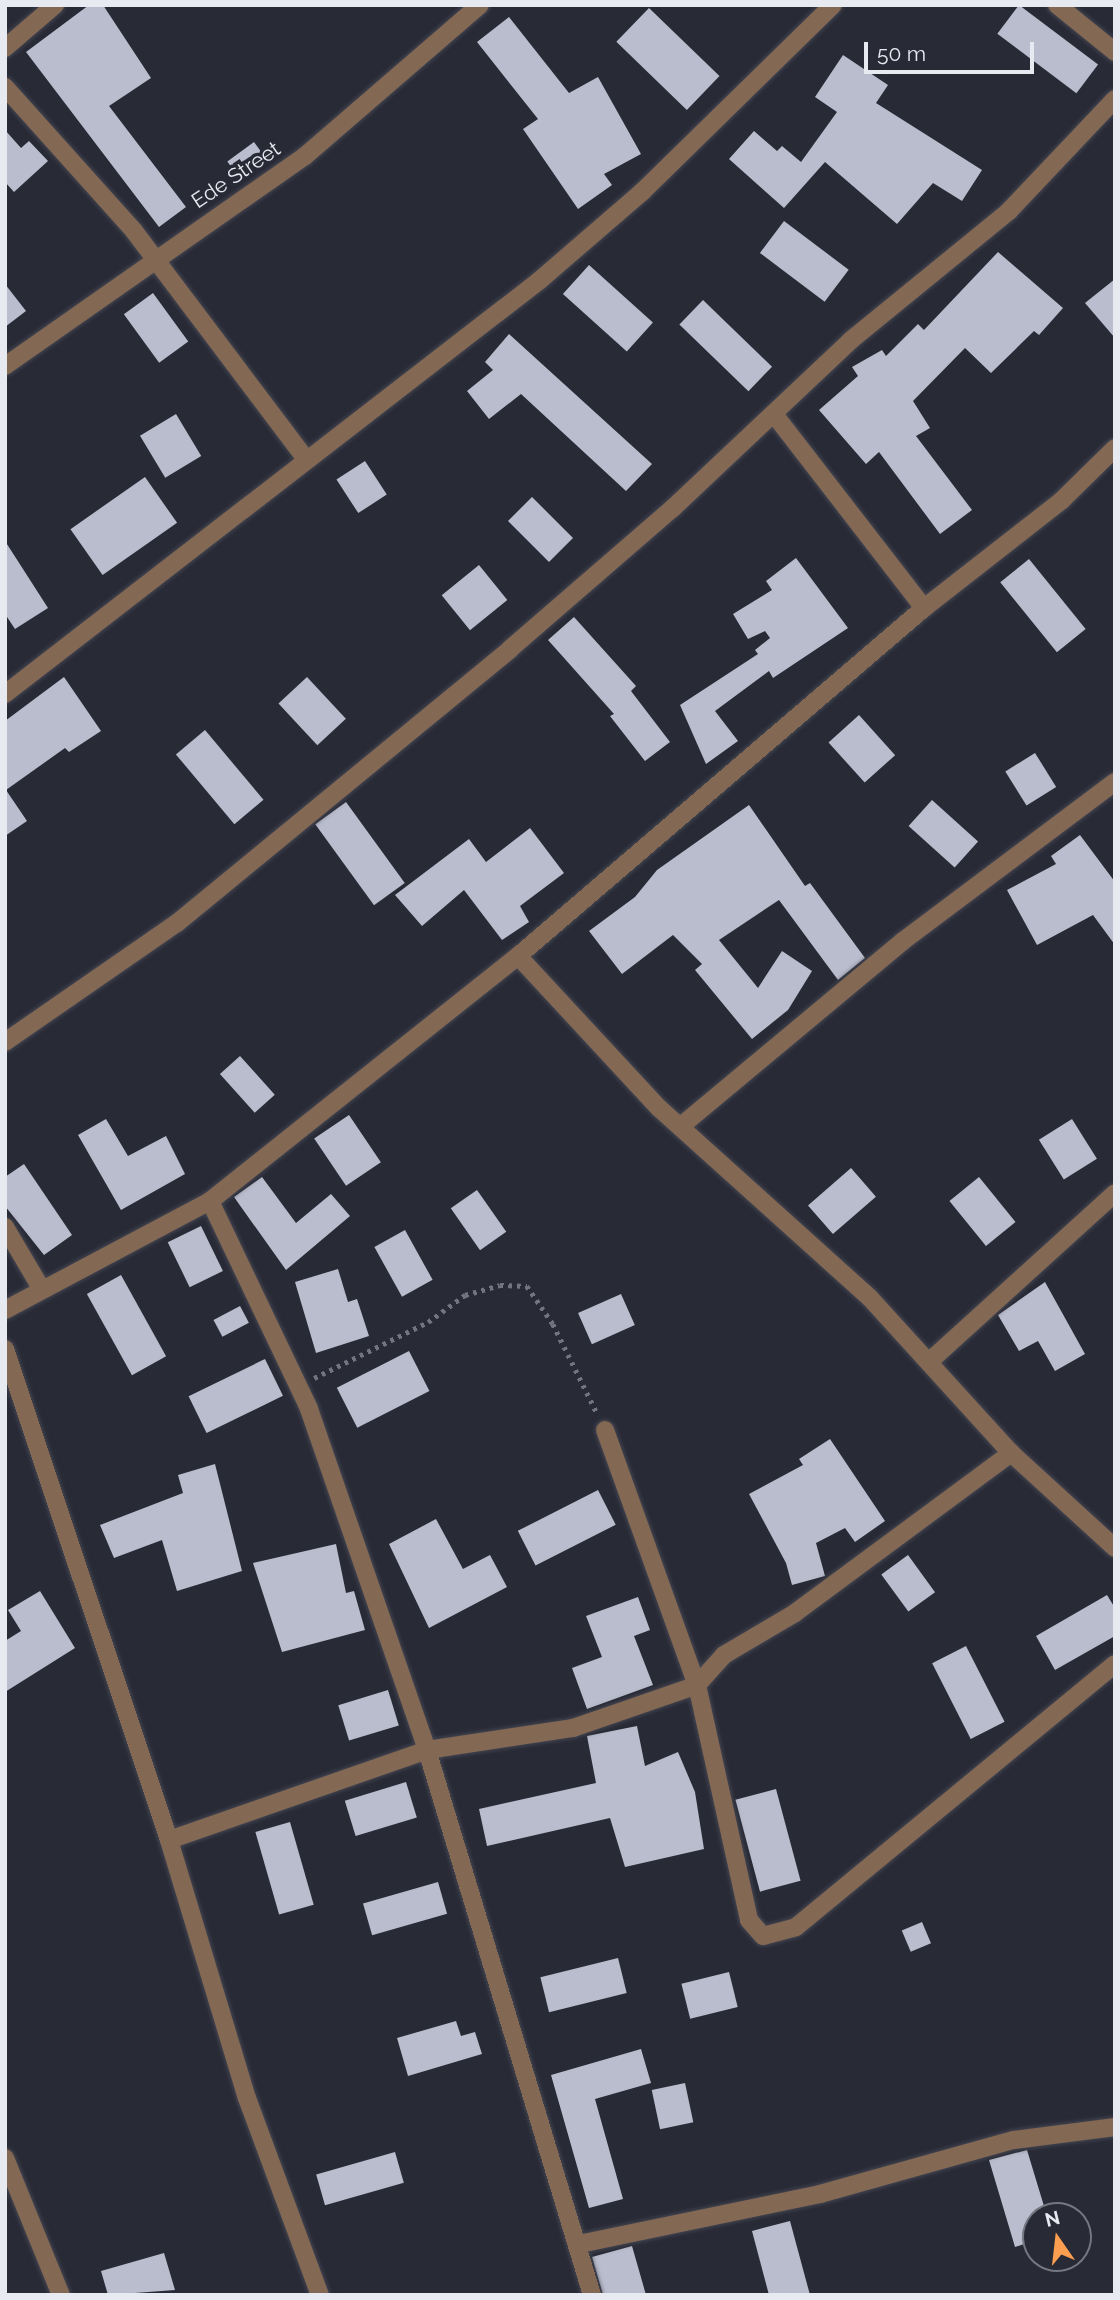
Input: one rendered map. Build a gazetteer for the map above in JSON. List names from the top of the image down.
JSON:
{
  "streets": {
    "street": ["Ede Street"]
  },
  "scale_bar": "50 m",
  "north": "top"
}
